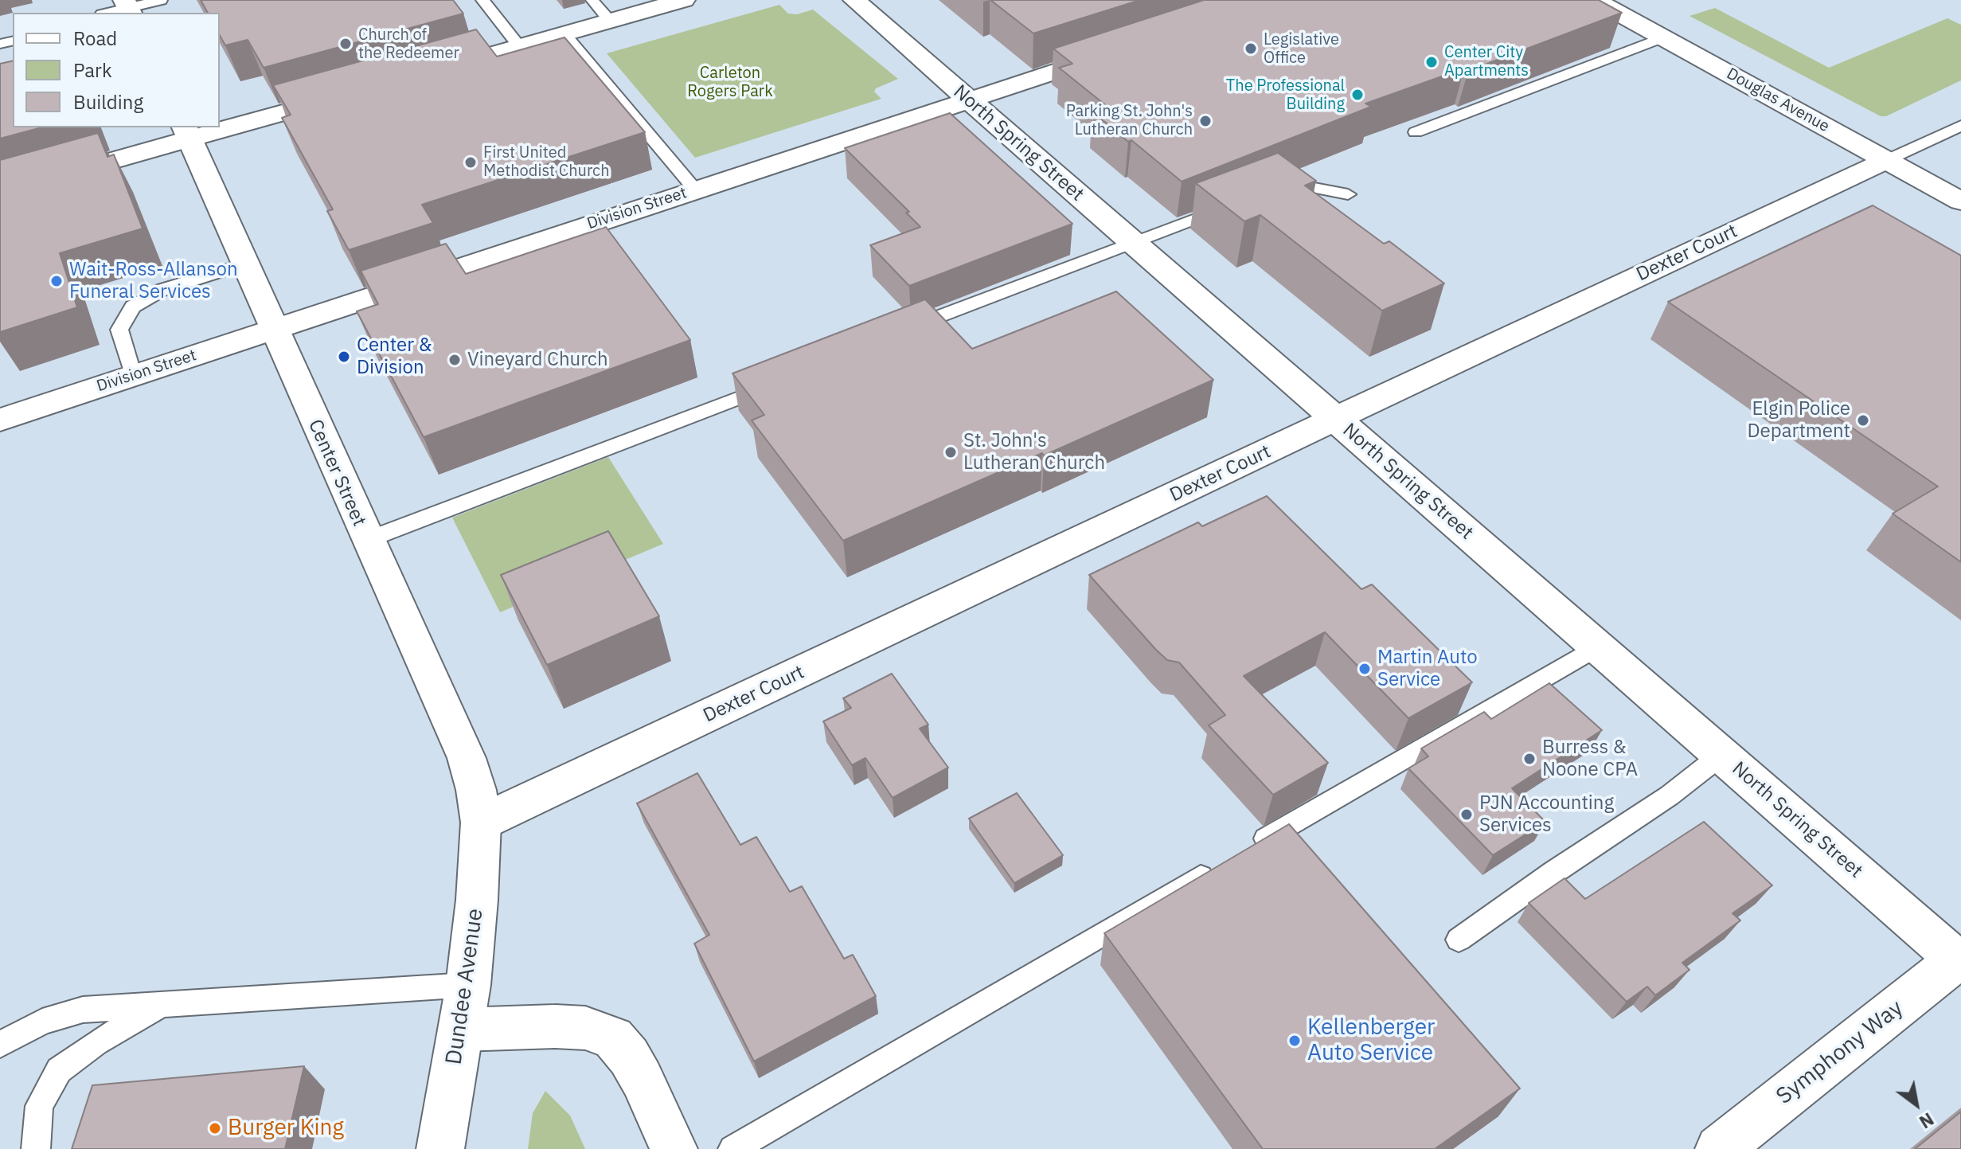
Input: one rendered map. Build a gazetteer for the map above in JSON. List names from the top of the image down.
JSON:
{
  "streets": {
    "street": [
      "Douglas Avenue",
      "North Spring Street",
      "Division Street",
      "Dexter Court",
      "Center Street",
      "Dundee Avenue",
      "Symphony Way"
    ]
  },
  "crossings": [
    ["Douglas Avenue", "Dexter Court"],
    ["North Spring Street", "Division Street"],
    ["North Spring Street", "Dexter Court"],
    ["North Spring Street", "Symphony Way"],
    ["Division Street", "Center Street"],
    ["Dexter Court", "Center Street"],
    ["Dexter Court", "Dundee Avenue"],
    ["Center Street", "Dundee Avenue"]
  ],
  "parks": ["Carleton Rogers Park"],
  "places": [
    "Church of the Redeemer",
    "Legislative Office",
    "Center City Apartments",
    "The Professional Building",
    "Parking St. John's Lutheran Church",
    "First United Methodist Church",
    "Wait-Ross-Allanson Funeral Services",
    "Center & Division",
    "Vineyard Church",
    "Elgin Police Department",
    "St. John's Lutheran Church",
    "Martin Auto Service",
    "Burress & Noone CPA",
    "PJN Accounting Services",
    "Kellenberger Auto Service",
    "Burger King"
  ],
  "legend": ["Road", "Park", "Building"],
  "north": "bottom right"
}
